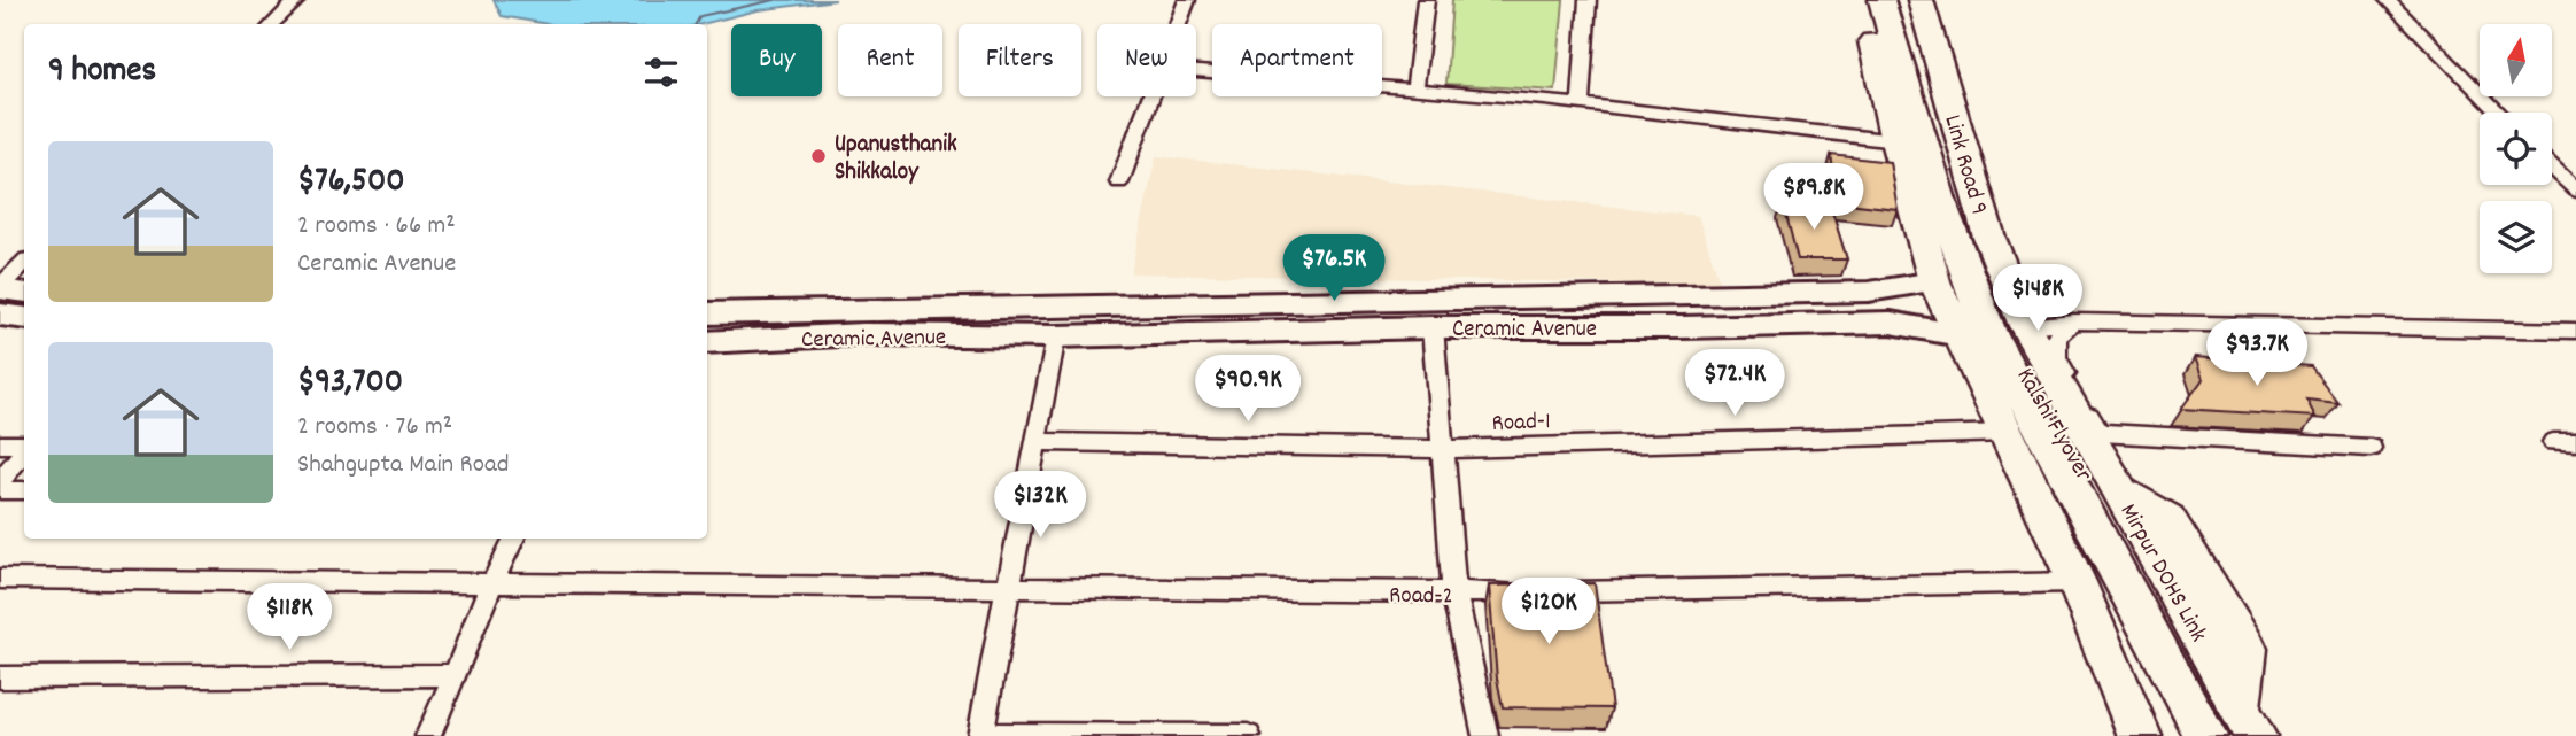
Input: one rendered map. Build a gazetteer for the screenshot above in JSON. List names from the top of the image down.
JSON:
{
  "streets": {
    "main road": [
      "Link Road 9",
      "Ceramic Avenue",
      "Kalshi Flyover",
      "Mirpur DOHS Link"
    ],
    "street": ["Road-1", "Road-2"]
  },
  "crossings": [
    ["Link Road 9", "Mirpur DOHS Link"],
    ["Kalshi Flyover", "Mirpur DOHS Link"]
  ],
  "places": ["Upanusthanik Shikkaloy"],
  "north": "top",
  "page": {
    "chip": [
      "Buy",
      "Rent",
      "Filters",
      "New",
      "Apartment"
    ],
    "heading": "9 homes",
    "list": [
      {
        "name": "$76,500",
        "note": "2 rooms · 66 m² · Ceramic Avenue"
      },
      {
        "name": "$93,700",
        "note": "2 rooms · 76 m² · Shahgupta Main Road"
      }
    ],
    "price": [
      "$89.8K",
      "$76.5K",
      "$148K",
      "$93.7K",
      "$72.4K",
      "$90.9K",
      "$132K",
      "$120K",
      "$118K"
    ]
  }
}
